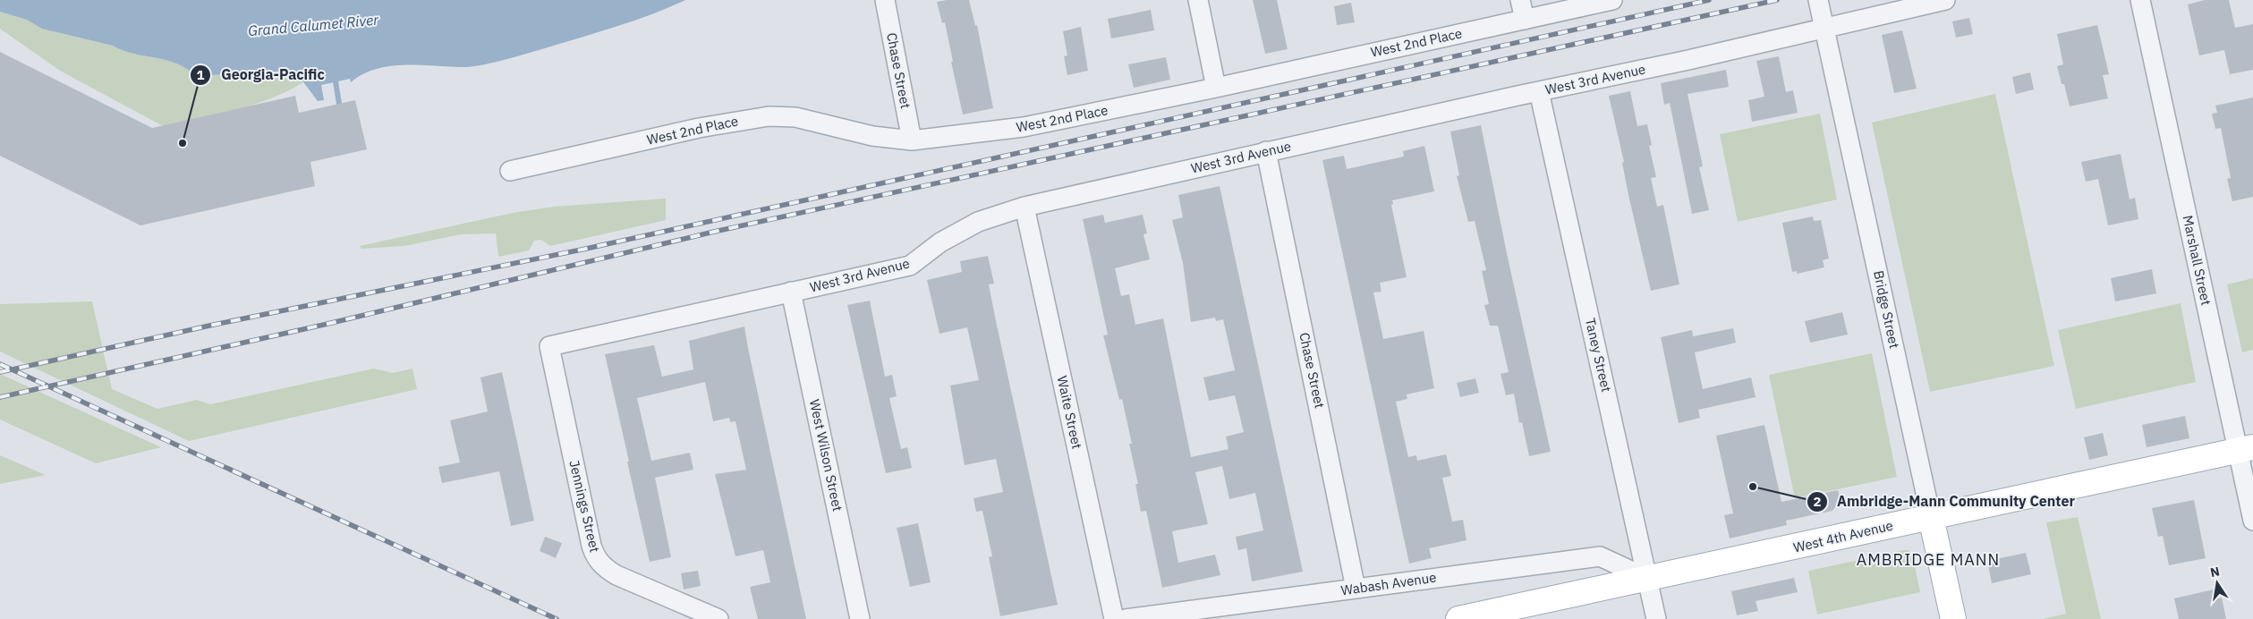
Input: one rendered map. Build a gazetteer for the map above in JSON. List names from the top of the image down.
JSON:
{
  "streets": {
    "main road": ["Bridge Street", "West 4th Avenue"],
    "street": [
      "West 2nd Place",
      "Chase Street",
      "West 3rd Avenue",
      "Marshall Street",
      "Taney Street",
      "Waite Street",
      "West Wilson Street",
      "Jennings Street",
      "Wabash Avenue"
    ]
  },
  "crossings": [
    ["West 2nd Place", "Chase Street"],
    ["Chase Street", "West 3rd Avenue"],
    ["Chase Street", "Wabash Avenue"],
    ["West 3rd Avenue", "Bridge Street"],
    ["West 3rd Avenue", "Taney Street"],
    ["West 3rd Avenue", "Waite Street"],
    ["West 3rd Avenue", "West Wilson Street"],
    ["West 3rd Avenue", "Jennings Street"],
    ["Marshall Street", "West 4th Avenue"],
    ["Bridge Street", "West 4th Avenue"],
    ["Taney Street", "West 4th Avenue"],
    ["Taney Street", "Wabash Avenue"],
    ["West 4th Avenue", "Wabash Avenue"]
  ],
  "districts": ["AMBRIDGE MANN"],
  "water": ["Grand Calumet River"],
  "places": ["Georgia-Pacific", "Ambridge-Mann Community Center"],
  "north": "top"
}
